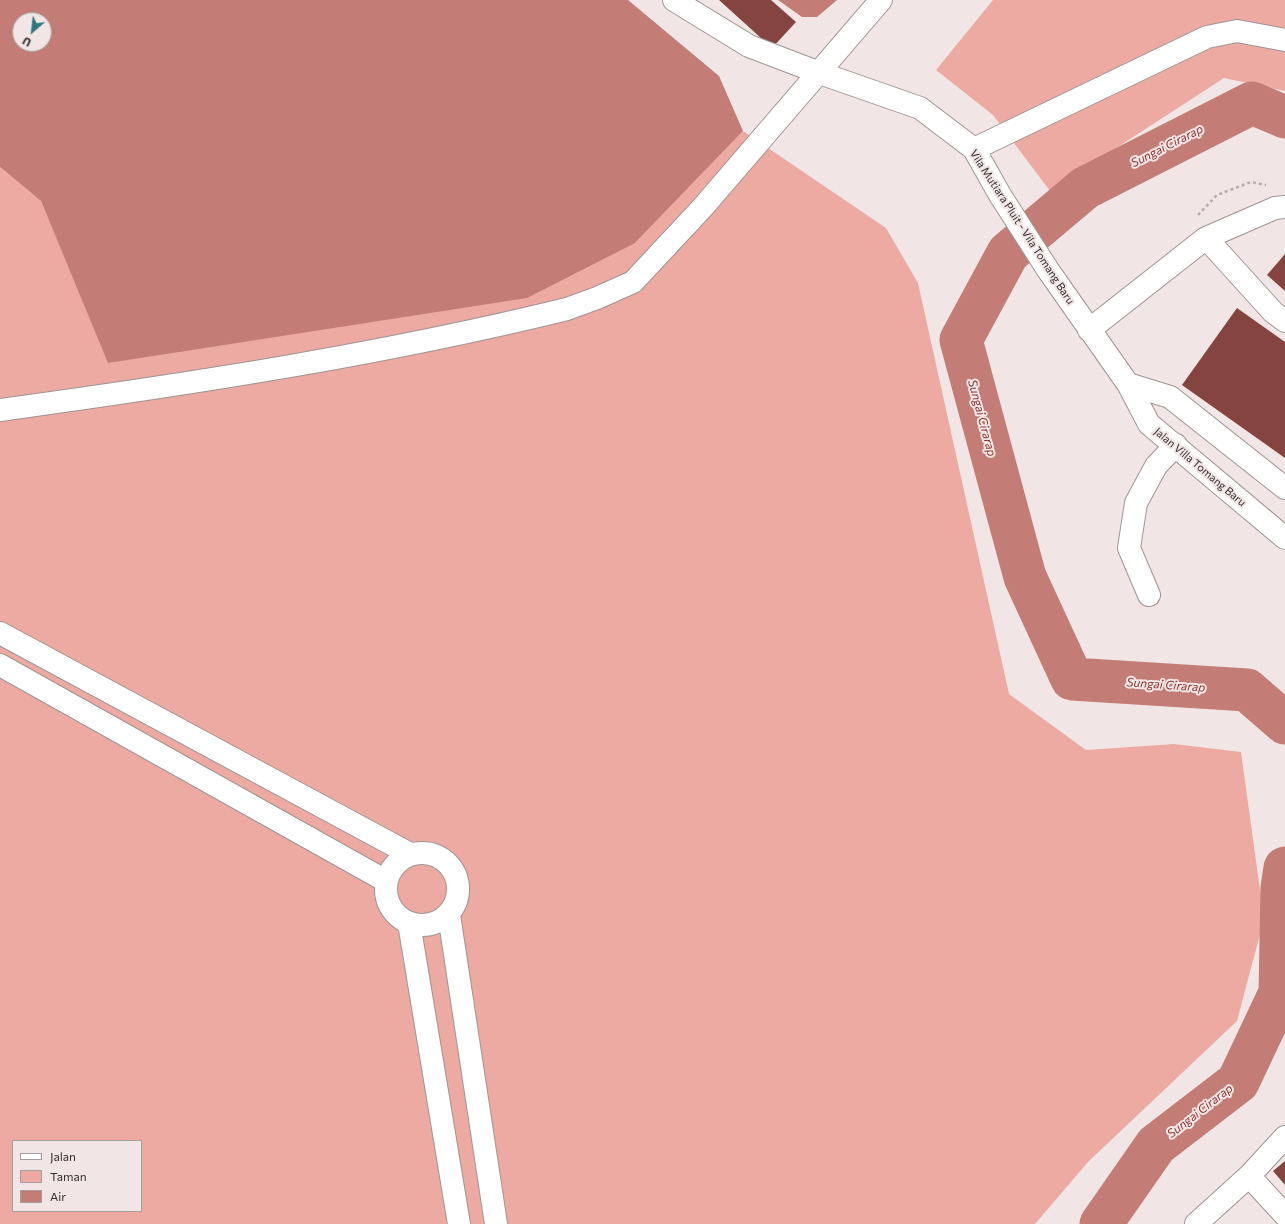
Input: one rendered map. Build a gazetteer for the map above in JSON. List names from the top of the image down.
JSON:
{
  "streets": {
    "street": ["Vila Mutiara Pluit - Vila Tomang Baru", "Jalan Villa Tomang Baru"]
  },
  "crossings": [
    ["Vila Mutiara Pluit - Vila Tomang Baru", "Jalan Villa Tomang Baru"]
  ],
  "water": ["Sungai Cirarap"],
  "legend": ["Jalan", "Taman", "Air"],
  "north": "bottom left"
}
